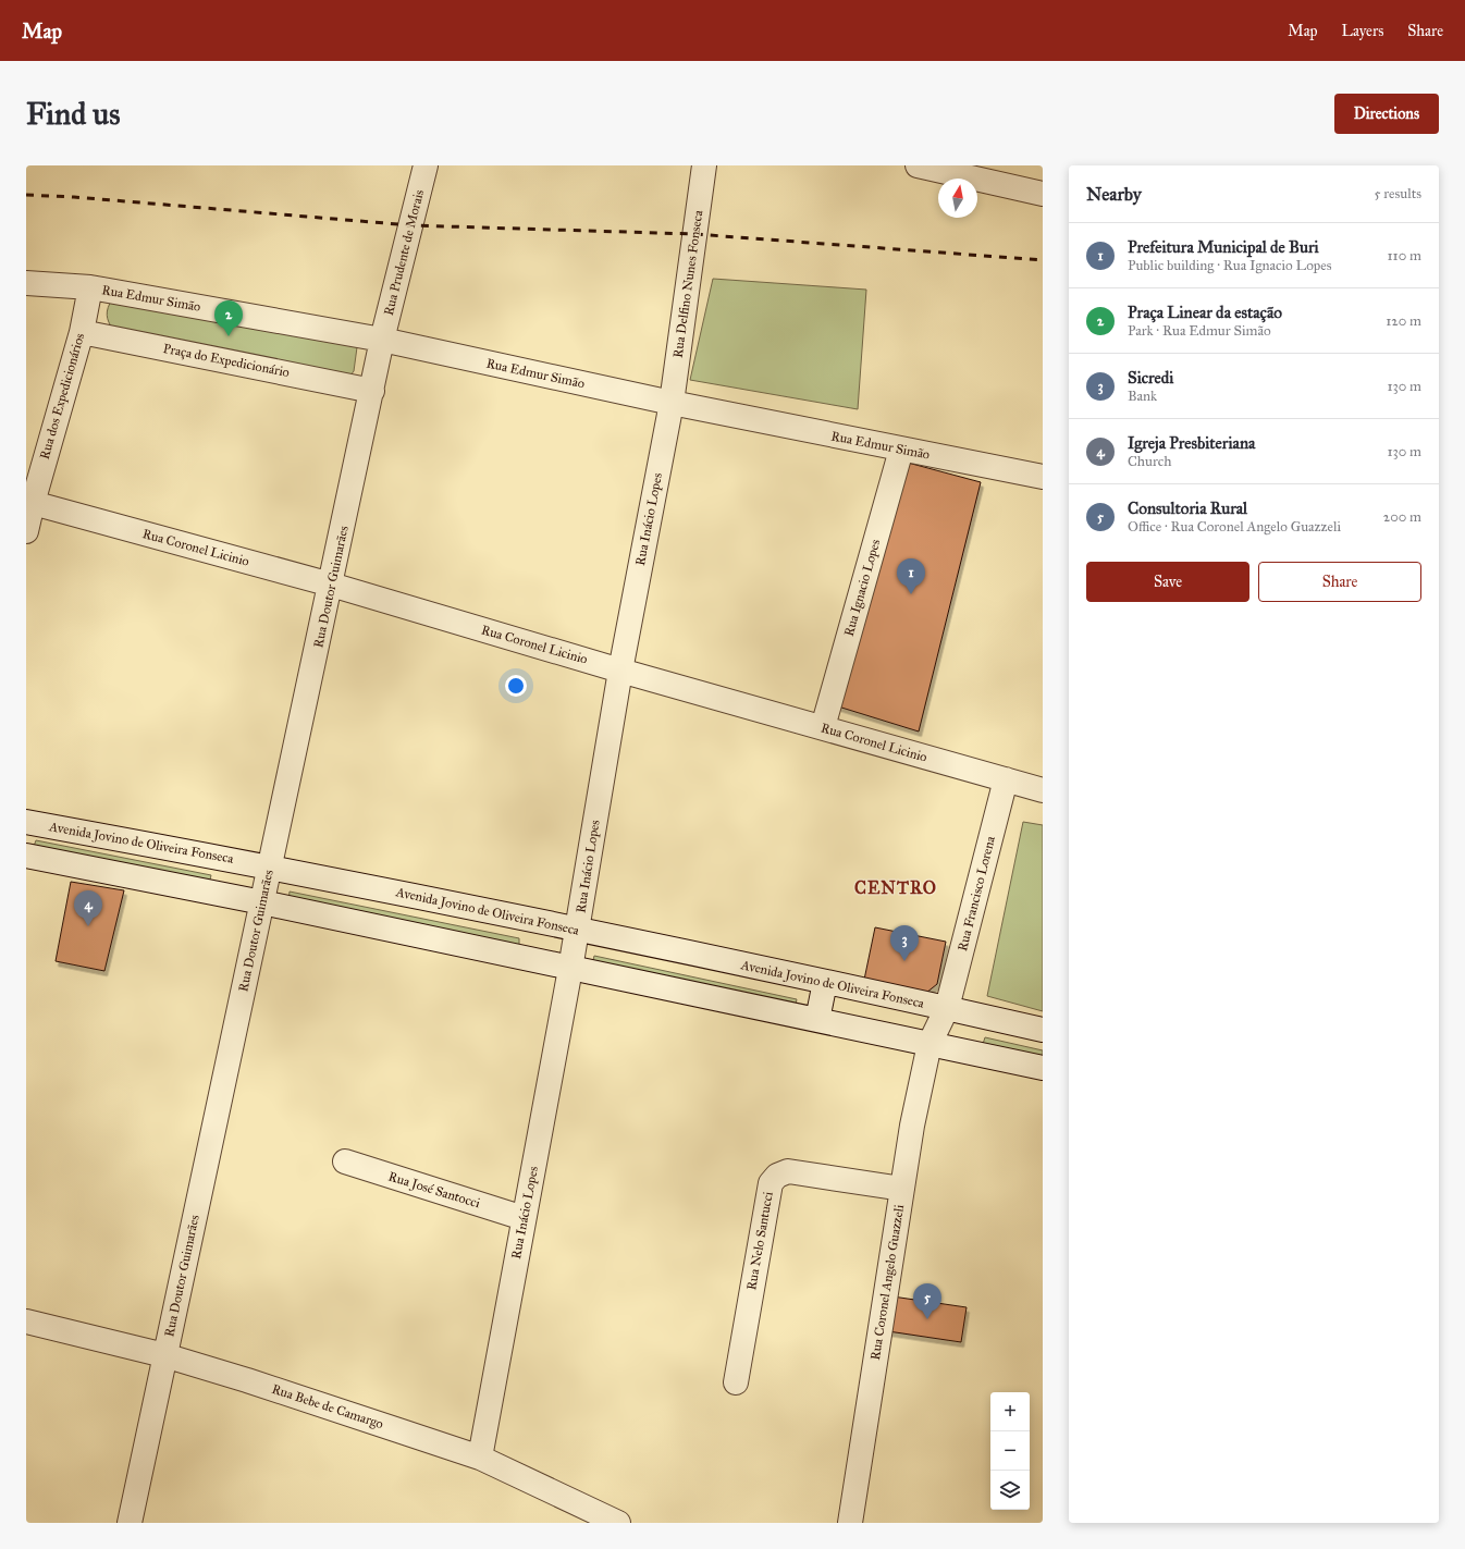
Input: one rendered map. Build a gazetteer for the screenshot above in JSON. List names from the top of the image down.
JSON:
{
  "streets": {
    "street": [
      "Rua Prudente de Morais",
      "Rua Delfino Nunes Fonseca",
      "Rua Edmur Simão",
      "Praça do Expedicionário",
      "Rua dos Expedicionários",
      "Rua Inácio Lopes",
      "Rua Coronel Licinio",
      "Rua Doutor Guimarães",
      "Rua Ignacio Lopes",
      "Avenida Jovino de Oliveira Fonseca",
      "Rua Francisco Lorena",
      "Rua José Santocci",
      "Rua Nelo Santucci",
      "Rua Coronel Angelo Guazzeli",
      "Rua Bebe de Camargo"
    ]
  },
  "crossings": [
    ["Rua Prudente de Morais", "Rua Edmur Simão"],
    ["Rua Prudente de Morais", "Rua Doutor Guimarães"],
    ["Rua Delfino Nunes Fonseca", "Rua Edmur Simão"],
    ["Rua Delfino Nunes Fonseca", "Rua Inácio Lopes"],
    ["Rua Edmur Simão", "Rua dos Expedicionários"],
    ["Rua Edmur Simão", "Rua Inácio Lopes"],
    ["Rua Edmur Simão", "Rua Doutor Guimarães"],
    ["Rua Edmur Simão", "Rua Ignacio Lopes"],
    ["Praça do Expedicionário", "Rua dos Expedicionários"],
    ["Praça do Expedicionário", "Rua Doutor Guimarães"],
    ["Rua dos Expedicionários", "Rua Coronel Licinio"],
    ["Rua Inácio Lopes", "Rua Coronel Licinio"],
    ["Rua Inácio Lopes", "Avenida Jovino de Oliveira Fonseca"],
    ["Rua Inácio Lopes", "Rua José Santocci"],
    ["Rua Inácio Lopes", "Rua Bebe de Camargo"],
    ["Rua Coronel Licinio", "Rua Doutor Guimarães"],
    ["Rua Coronel Licinio", "Rua Ignacio Lopes"],
    ["Rua Coronel Licinio", "Rua Francisco Lorena"],
    ["Rua Doutor Guimarães", "Avenida Jovino de Oliveira Fonseca"],
    ["Rua Doutor Guimarães", "Rua Bebe de Camargo"],
    ["Avenida Jovino de Oliveira Fonseca", "Rua Francisco Lorena"],
    ["Rua Francisco Lorena", "Rua Coronel Angelo Guazzeli"],
    ["Rua Nelo Santucci", "Rua Coronel Angelo Guazzeli"]
  ],
  "districts": ["CENTRO"],
  "north": "top",
  "page": {
    "header": "Map",
    "nav": ["Map", "Layers", "Share"],
    "buttons": [
      "Directions",
      ["Save", "Share"]
    ],
    "title": "Find us",
    "heading": ["Nearby", "5 results"],
    "list": [
      {
        "mark": "1",
        "name": "Prefeitura Municipal de Buri",
        "note": "Public building · Rua Ignacio Lopes",
        "value": "110 m"
      },
      {
        "mark": "2",
        "name": "Praça Linear da estação",
        "note": "Park · Rua Edmur Simão",
        "value": "120 m"
      },
      {
        "mark": "3",
        "name": "Sicredi",
        "note": "Bank",
        "value": "130 m"
      },
      {
        "mark": "4",
        "name": "Igreja Presbiteriana",
        "note": "Church",
        "value": "130 m"
      },
      {
        "mark": "5",
        "name": "Consultoria Rural",
        "note": "Office · Rua Coronel Angelo Guazzeli",
        "value": "200 m"
      }
    ],
    "pins": [
      "2",
      "1",
      "4",
      "3",
      "5"
    ],
    "map_buttons": ["+", "−"]
  }
}
